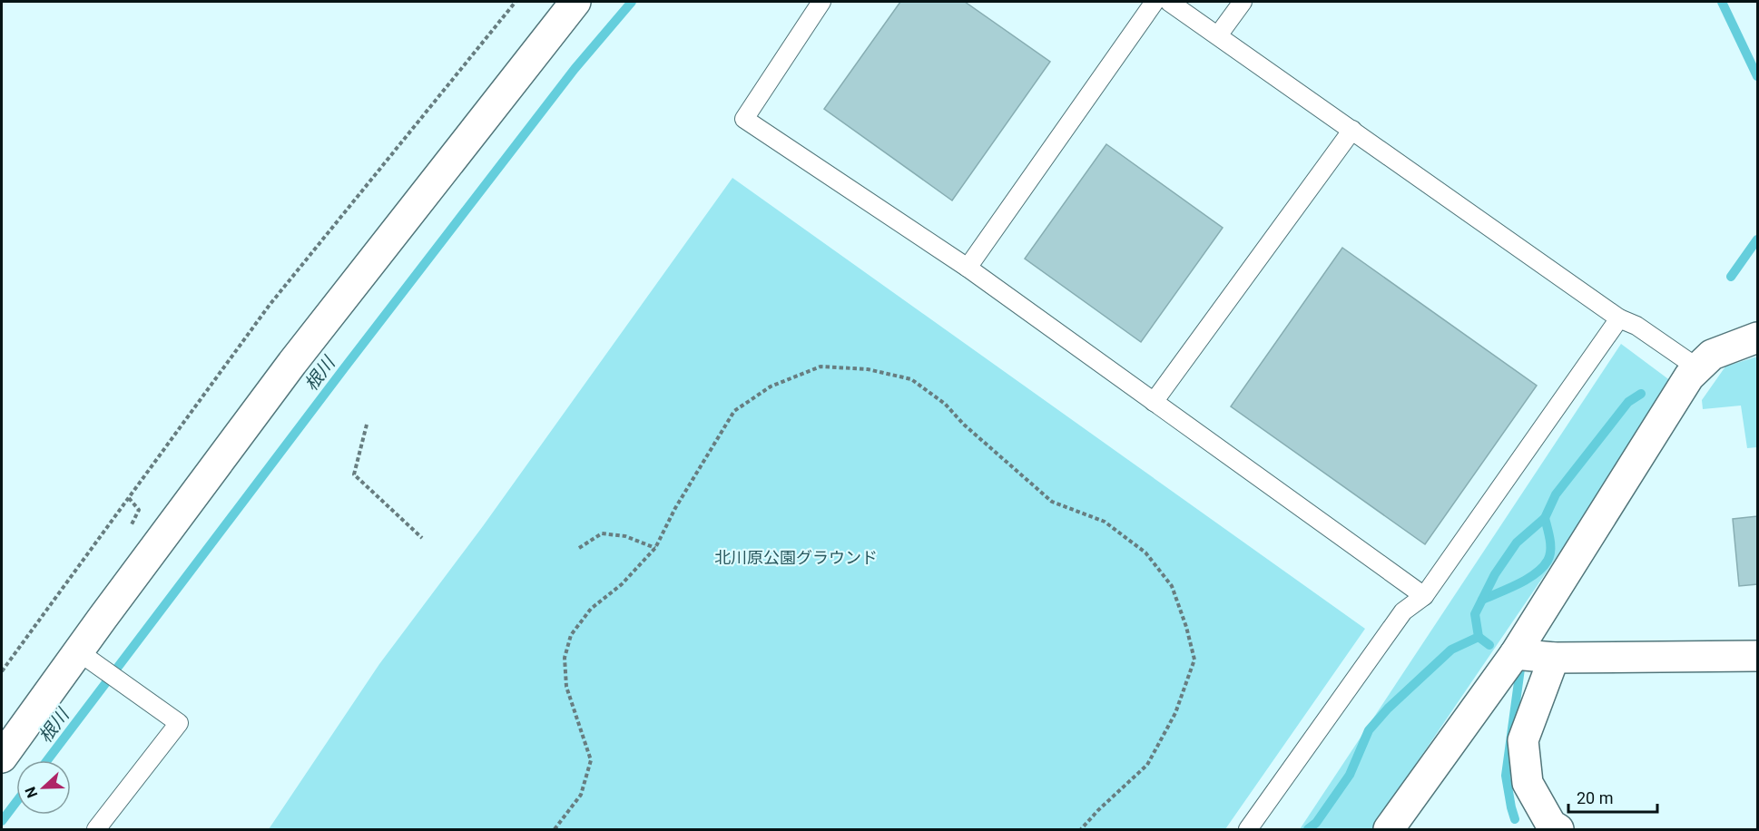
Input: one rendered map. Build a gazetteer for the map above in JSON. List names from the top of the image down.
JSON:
{
  "water": ["根川"],
  "parks": ["北川原公園グラウンド"],
  "scale_bar": "20 m",
  "north": "left"
}
